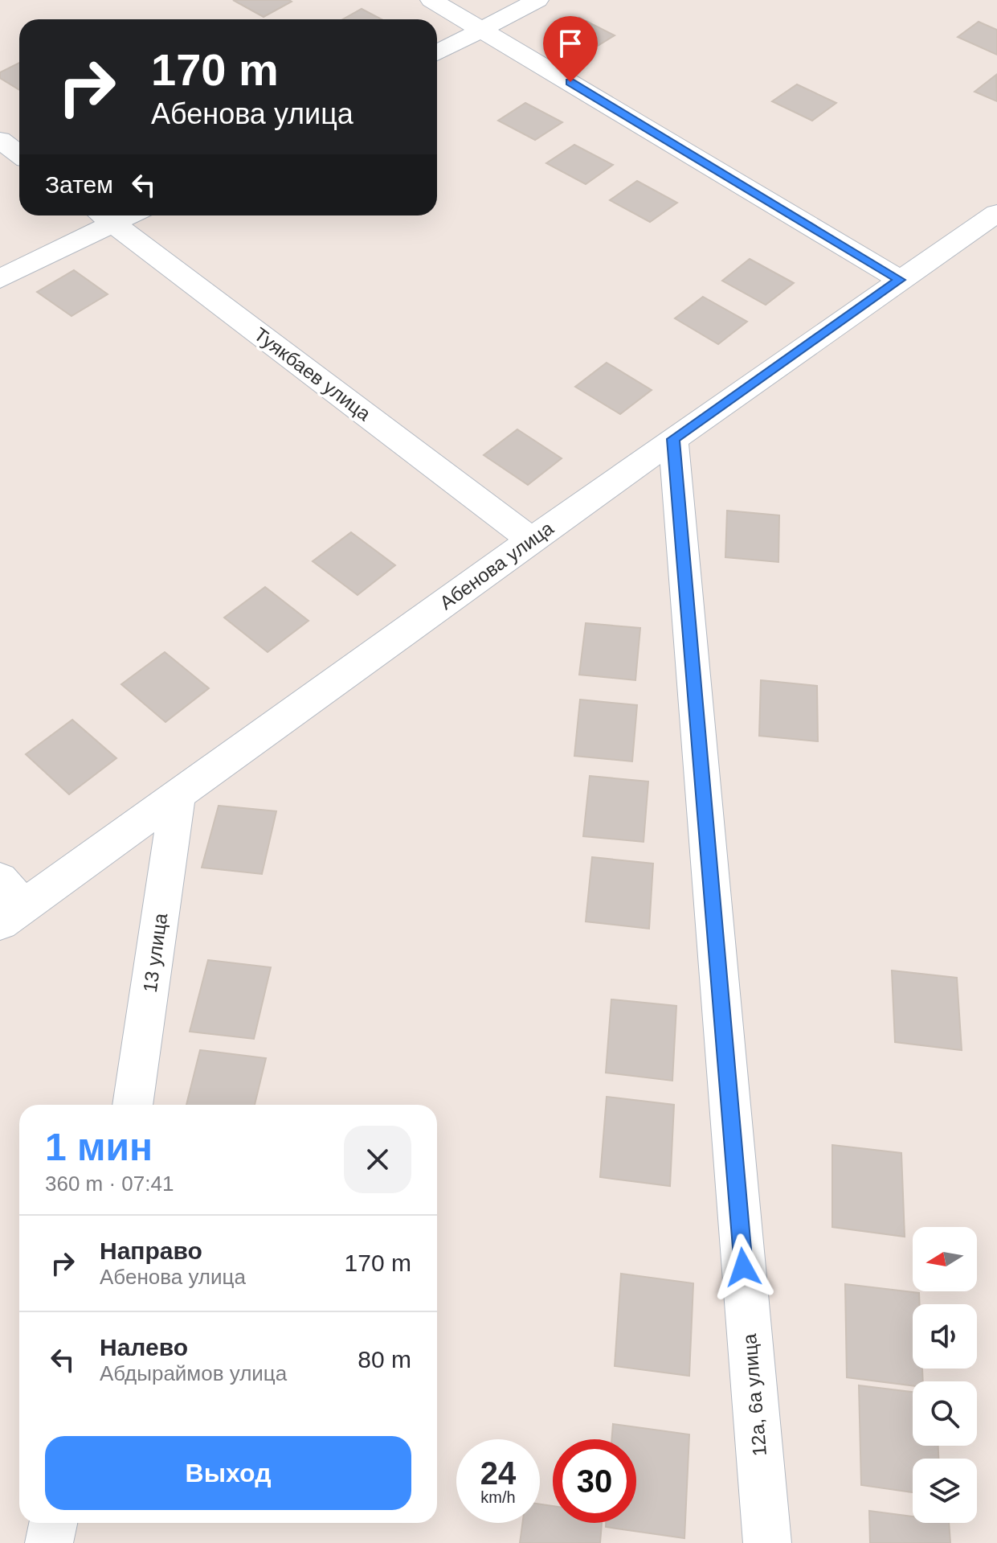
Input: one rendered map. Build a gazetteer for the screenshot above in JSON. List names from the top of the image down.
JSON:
{
  "streets": {
    "street": [
      "Туякбаев улица",
      "Абенова улица",
      "13 улица",
      "12а, 6а улица"
    ]
  },
  "crossings": [
    ["Туякбаев улица", "Абенова улица"],
    ["Абенова улица", "13 улица"],
    ["Абенова улица", "12а, 6а улица"]
  ],
  "north": "left",
  "page": {
    "turn": ["170 m", "Абенова улица"],
    "then": "Затем",
    "heading": ["1 мин", "360 m · 07:41"],
    "list": [
      {
        "name": "Направо",
        "note": "Абенова улица",
        "value": "170 m"
      },
      {
        "name": "Налево",
        "note": "Абдыраймов улица",
        "value": "80 m"
      }
    ],
    "buttons": "Выход",
    "speed": "24 km/h",
    "limit": "30"
  }
}
